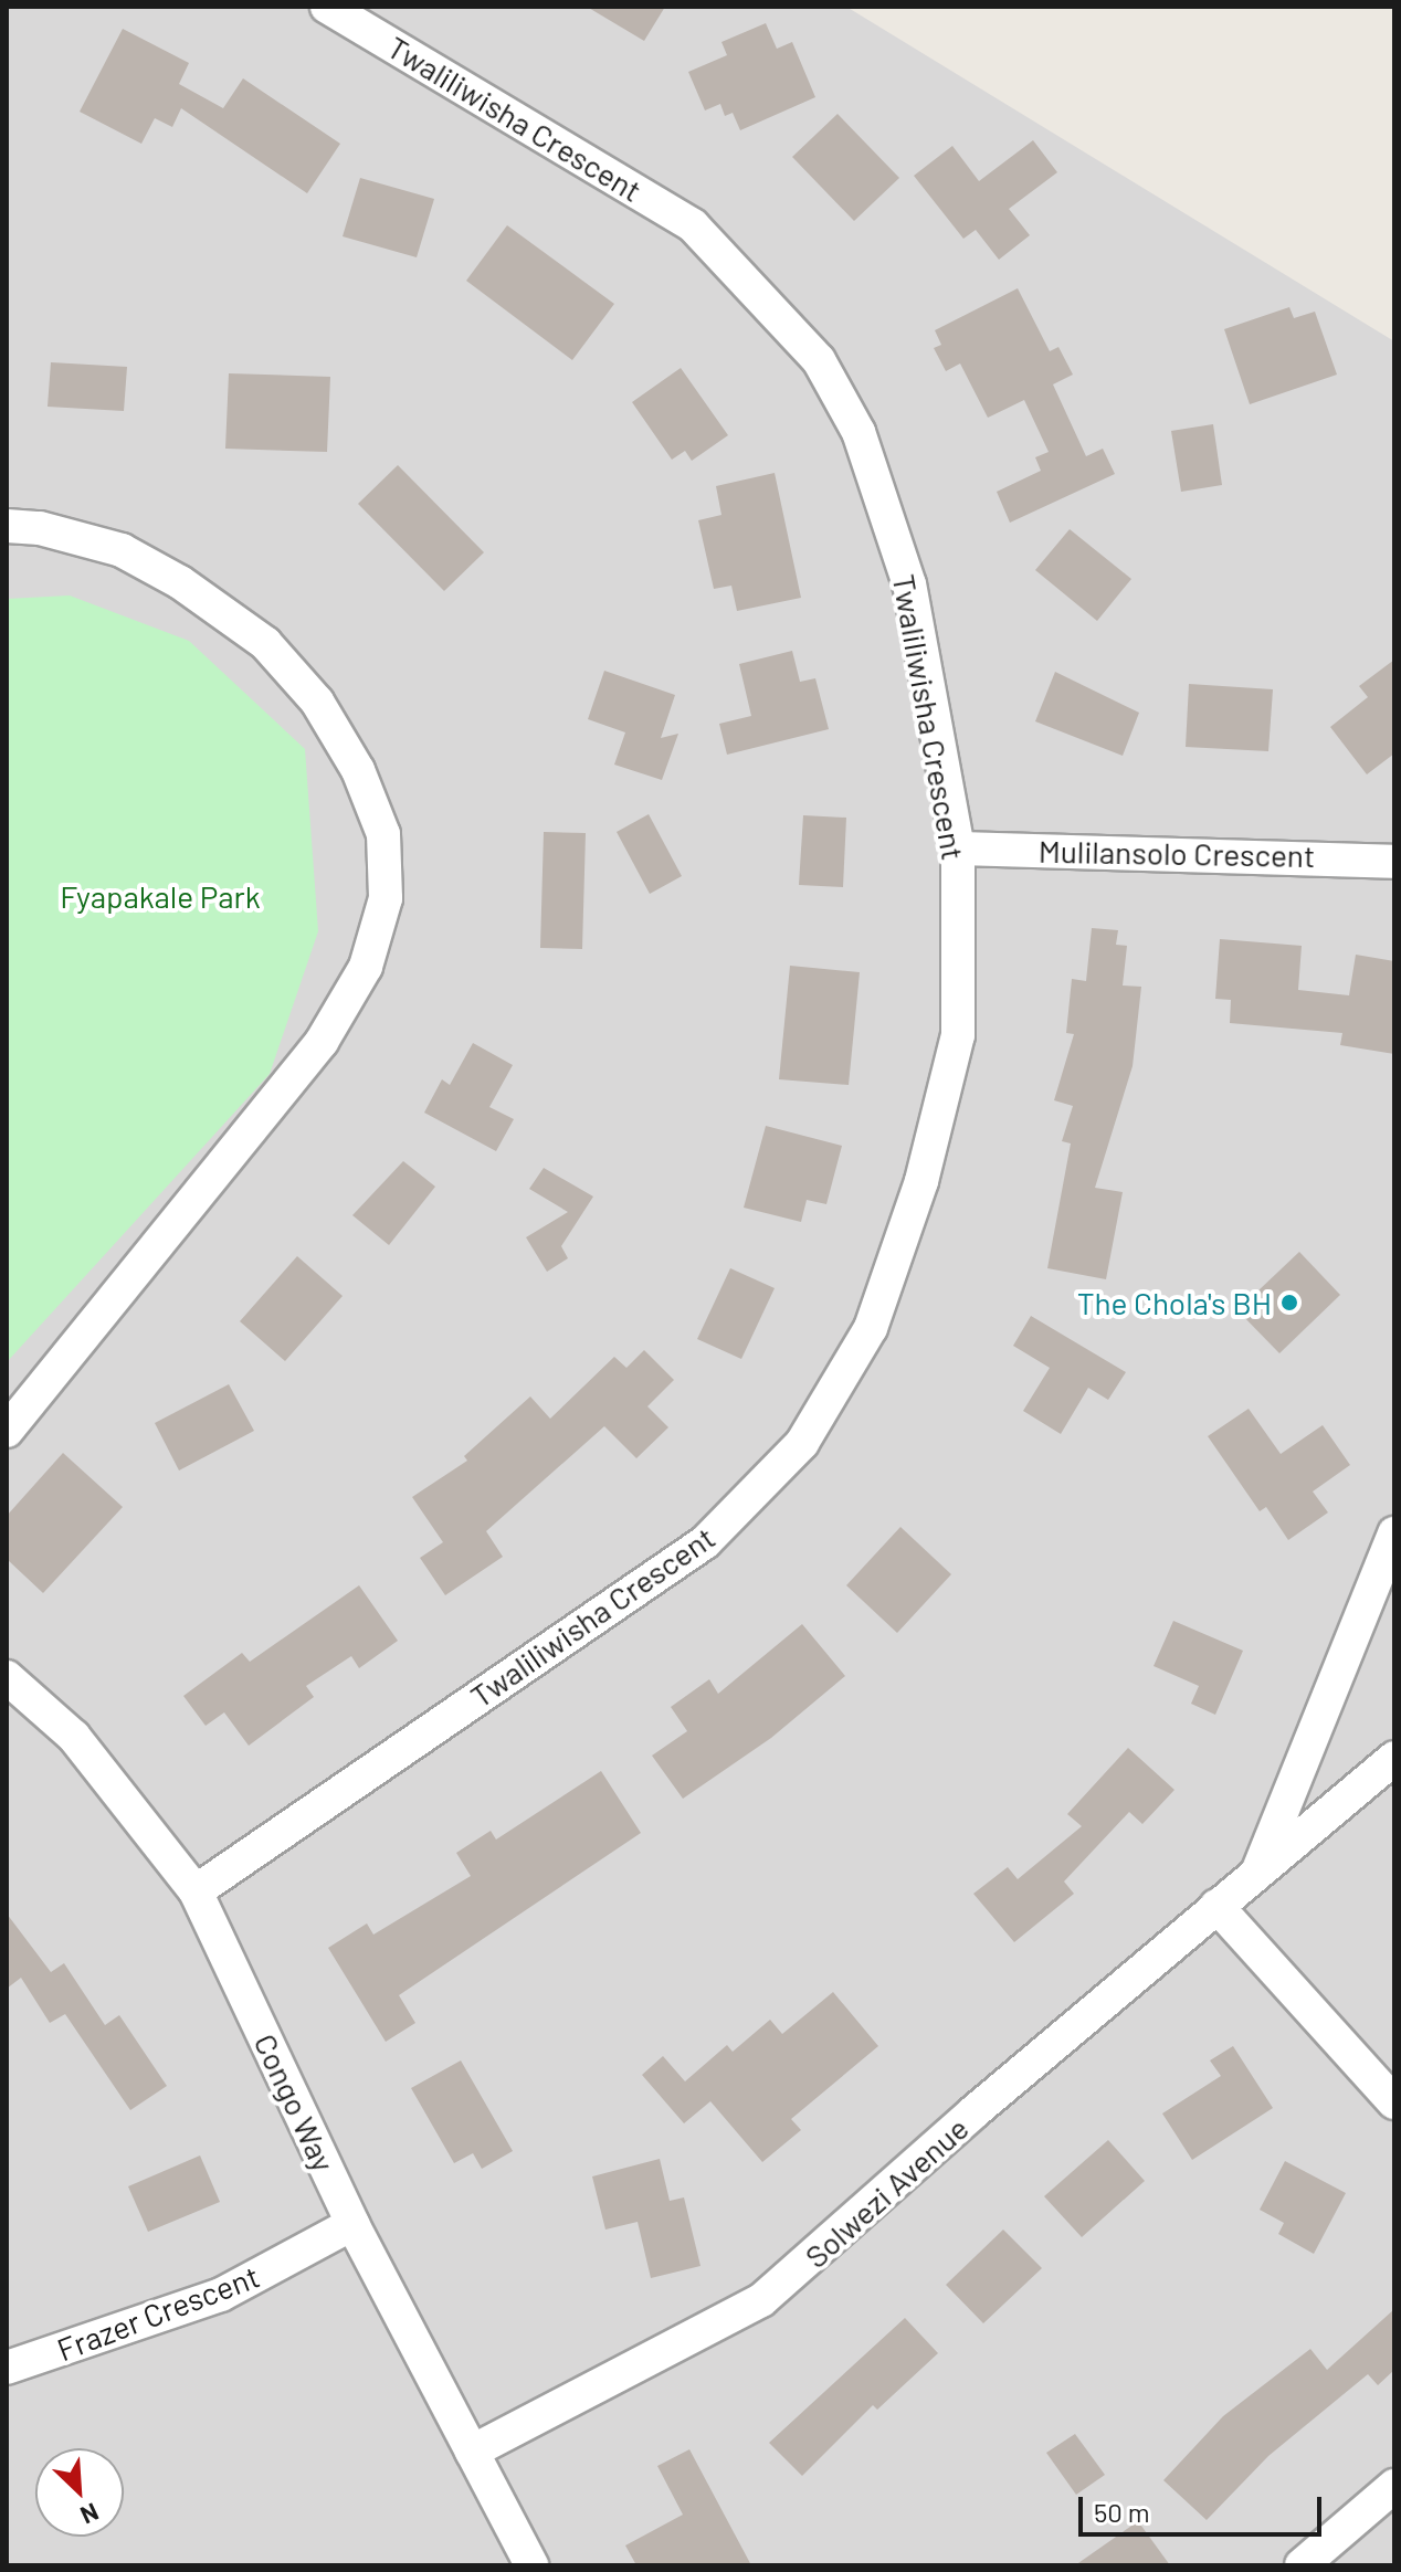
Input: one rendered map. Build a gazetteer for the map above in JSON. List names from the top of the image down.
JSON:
{
  "streets": {
    "street": [
      "Twaliliwisha Crescent",
      "Mulilansolo Crescent",
      "Congo Way",
      "Solwezi Avenue",
      "Frazer Crescent"
    ]
  },
  "crossings": [
    ["Twaliliwisha Crescent", "Mulilansolo Crescent"],
    ["Twaliliwisha Crescent", "Congo Way"],
    ["Congo Way", "Solwezi Avenue"],
    ["Congo Way", "Frazer Crescent"]
  ],
  "parks": ["Fyapakale Park"],
  "places": ["The Chola's BH"],
  "scale_bar": "50 m",
  "north": "bottom right"
}
